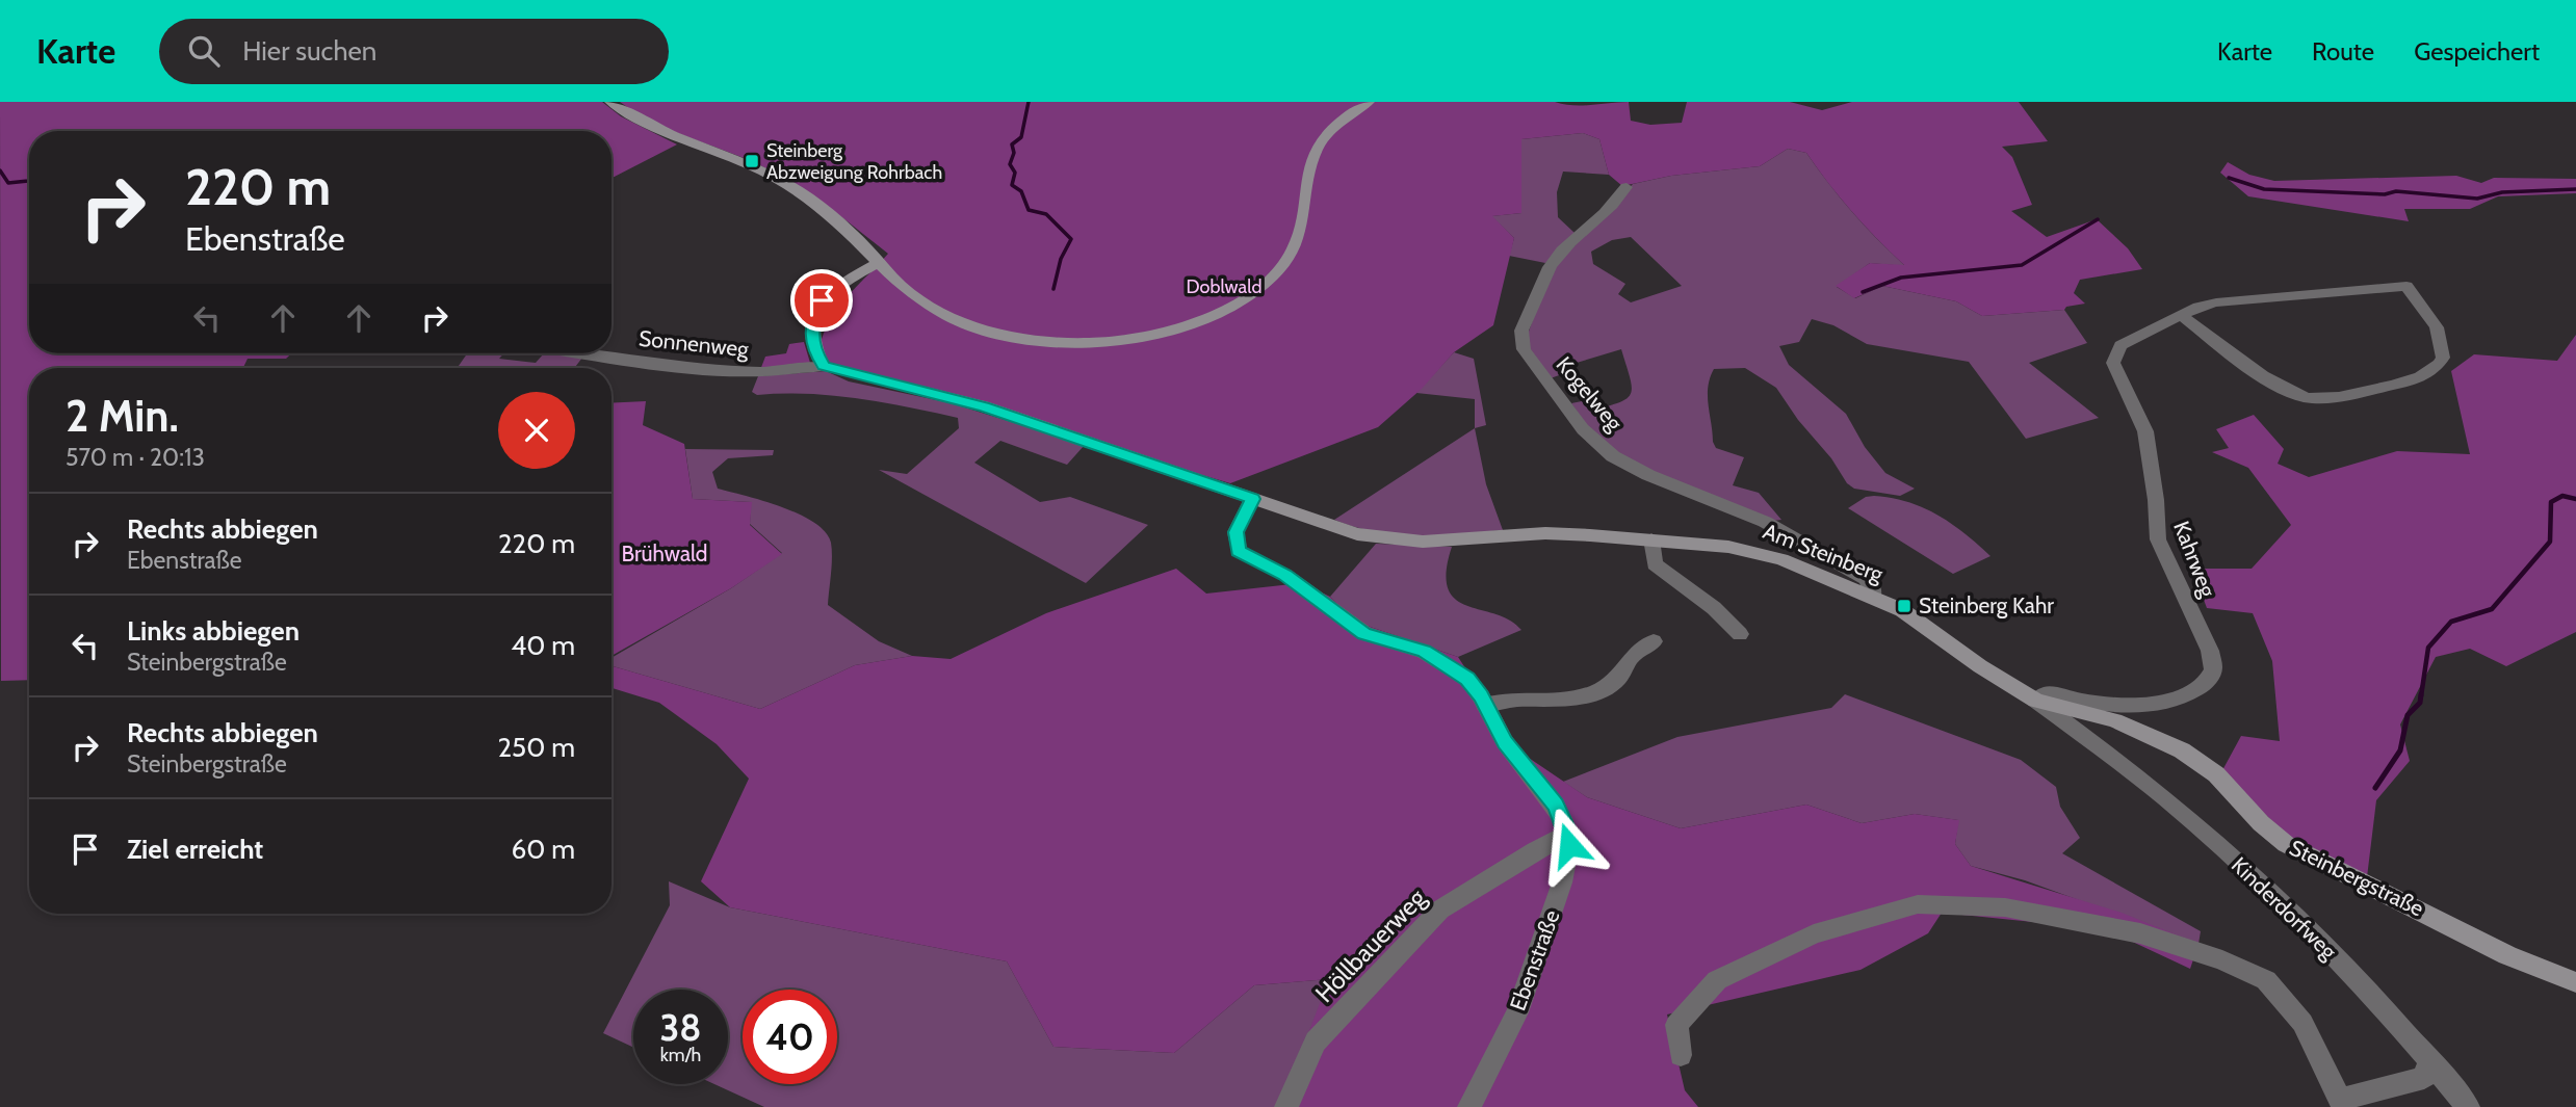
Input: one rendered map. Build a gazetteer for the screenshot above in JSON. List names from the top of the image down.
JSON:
{
  "streets": {
    "main road": ["Am Steinberg", "Steinbergstraße"],
    "street": [
      "Sonnenweg",
      "Kogelweg",
      "Kahrweg",
      "Kinderdorfweg",
      "Höllbauerweg",
      "Ebenstraße"
    ]
  },
  "crossings": [
    ["Kogelweg", "Am Steinberg"],
    ["Am Steinberg", "Kahrweg"],
    ["Am Steinberg", "Steinbergstraße"],
    ["Am Steinberg", "Kinderdorfweg"],
    ["Kahrweg", "Steinbergstraße"],
    ["Kahrweg", "Kinderdorfweg"],
    ["Steinbergstraße", "Kinderdorfweg"],
    ["Höllbauerweg", "Ebenstraße"]
  ],
  "parks": ["Doblwald", "Brühwald"],
  "places": {
    "transit": ["Steinberg Abzweigung Rohrbach", "Steinberg Kahr"]
  },
  "page": {
    "header": "Karte",
    "search": "Hier suchen",
    "nav": ["Karte", "Route", "Gespeichert"],
    "turn": ["220 m", "Ebenstraße"],
    "heading": ["2 Min.", "570 m · 20:13"],
    "list": [
      {
        "name": "Rechts abbiegen",
        "note": "Ebenstraße",
        "value": "220 m"
      },
      {
        "name": "Links abbiegen",
        "note": "Steinbergstraße",
        "value": "40 m"
      },
      {
        "name": "Rechts abbiegen",
        "note": "Steinbergstraße",
        "value": "250 m"
      },
      {
        "name": "Ziel erreicht",
        "value": "60 m"
      }
    ],
    "speed": "38 km/h",
    "limit": "40"
  }
}
